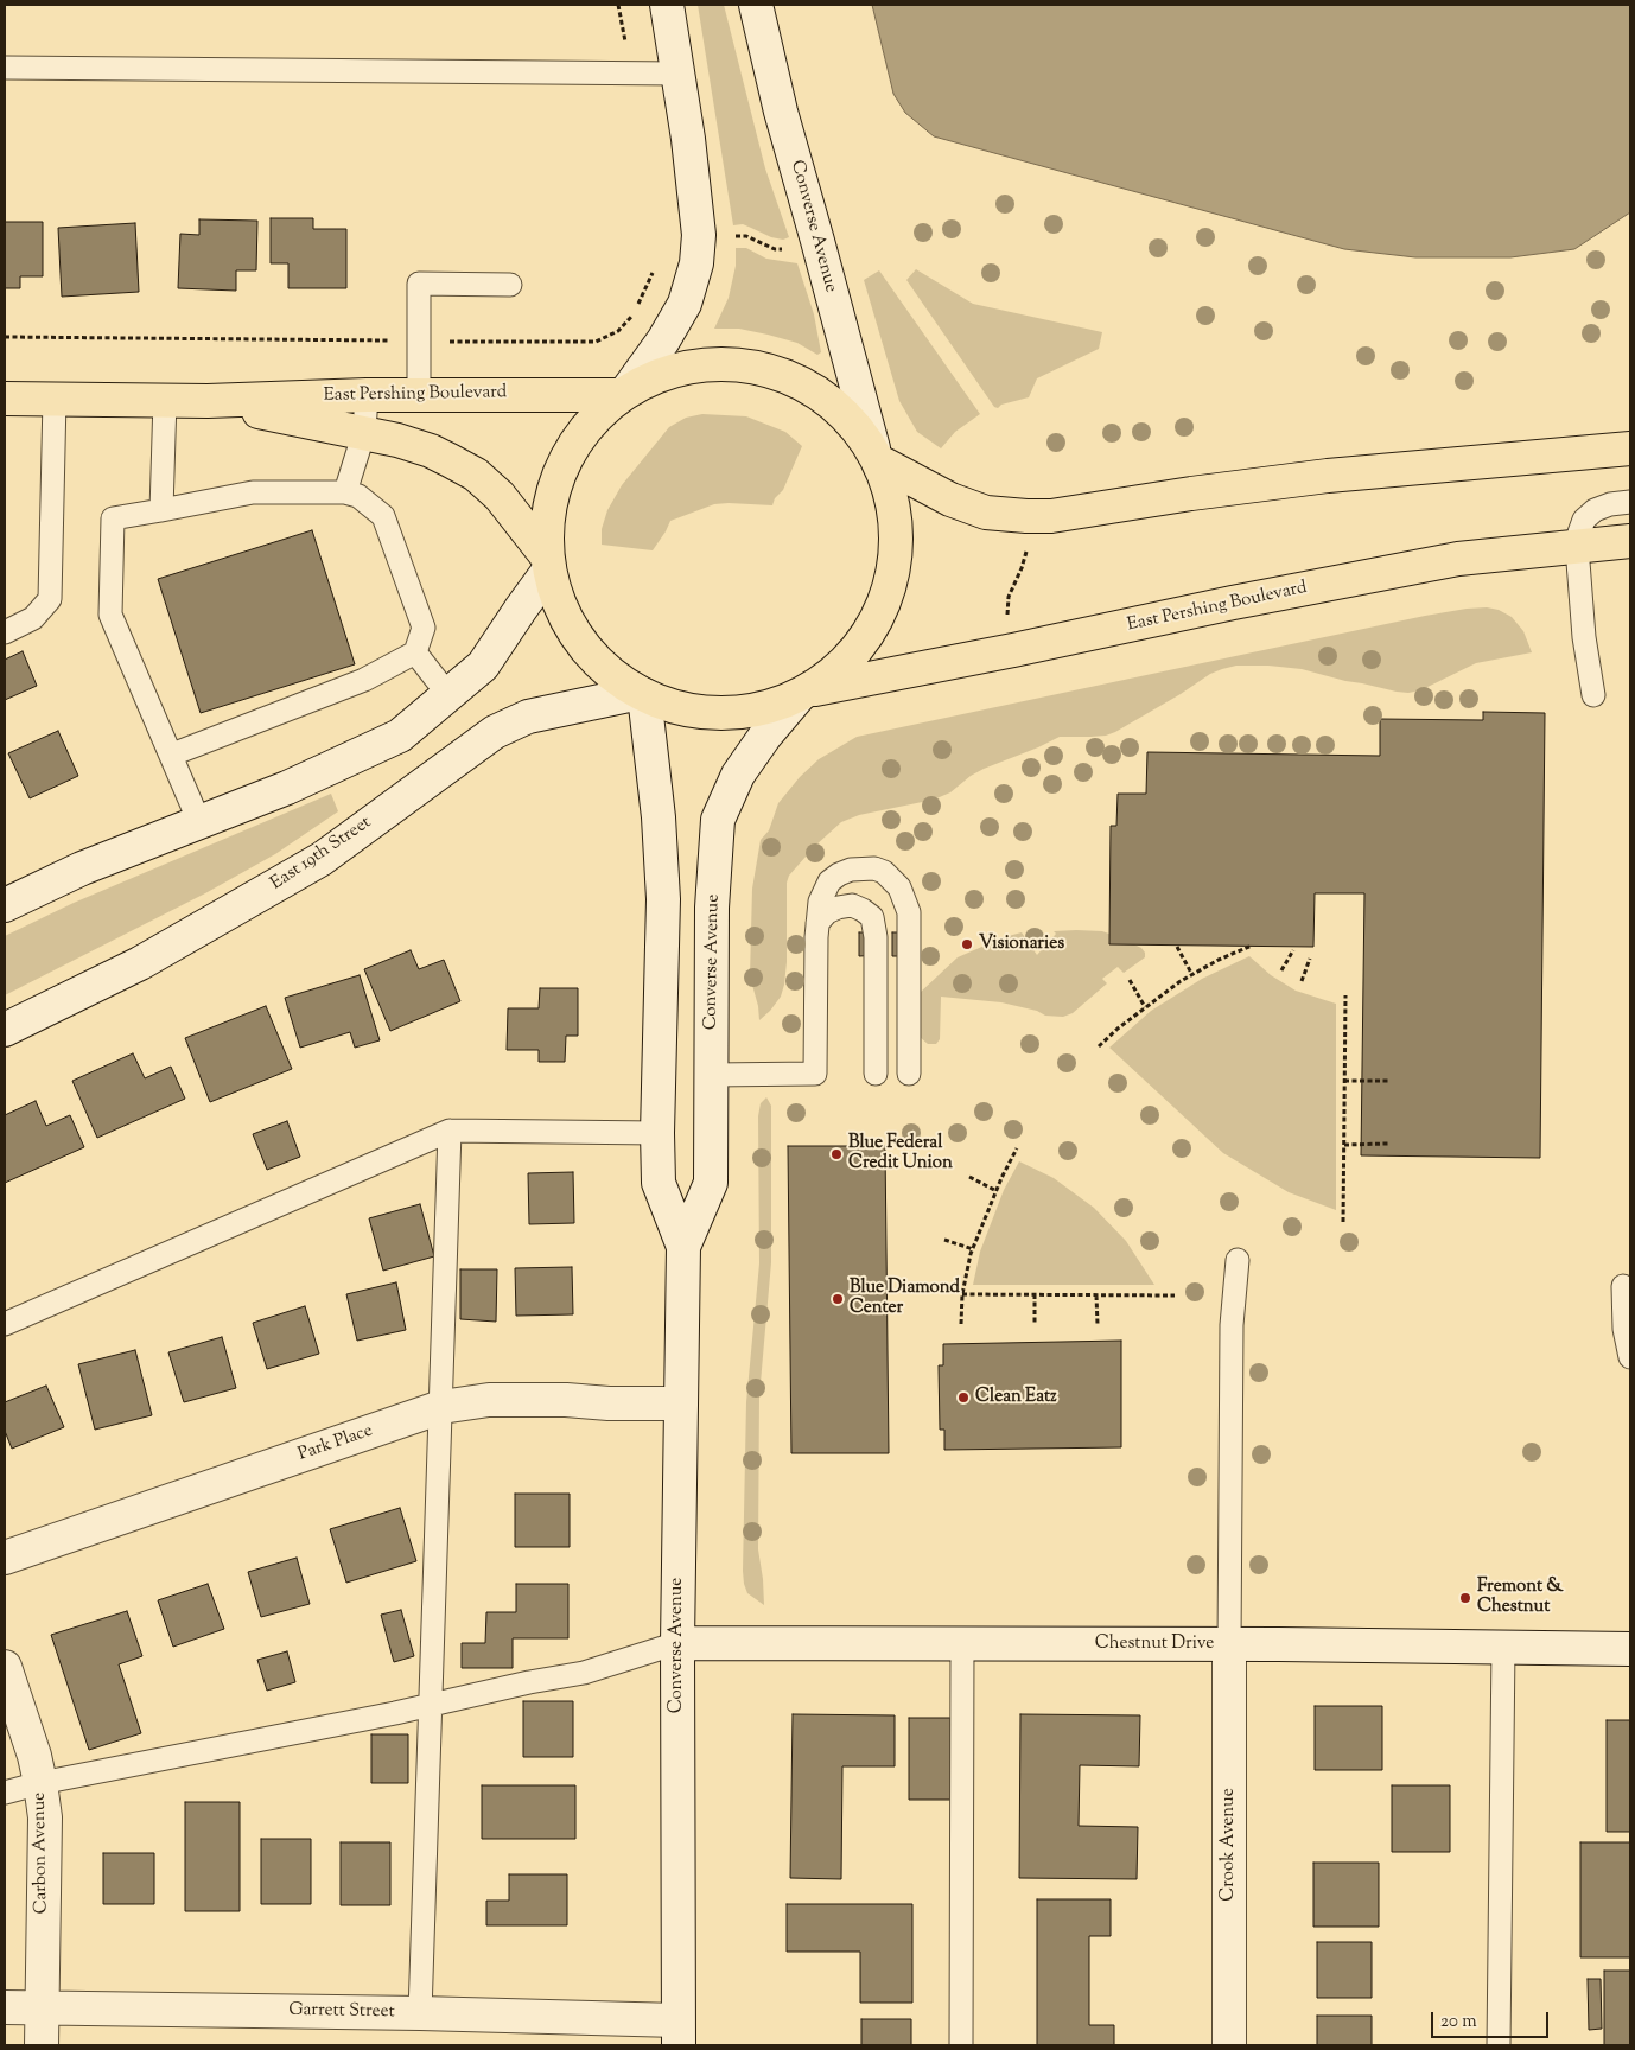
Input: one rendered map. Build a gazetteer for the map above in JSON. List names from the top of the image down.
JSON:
{
  "streets": {
    "main road": [
      "Converse Avenue",
      "East Pershing Boulevard",
      "East 19th Street",
      "Park Place",
      "Chestnut Drive",
      "Crook Avenue",
      "Carbon Avenue",
      "Garrett Street"
    ]
  },
  "crossings": [
    ["Converse Avenue", "East Pershing Boulevard"],
    ["Converse Avenue", "East 19th Street"],
    ["Converse Avenue", "Park Place"],
    ["Converse Avenue", "Chestnut Drive"],
    ["Converse Avenue", "Garrett Street"],
    ["East Pershing Boulevard", "East 19th Street"],
    ["Chestnut Drive", "Crook Avenue"],
    ["Carbon Avenue", "Garrett Street"]
  ],
  "places": [
    "Visionaries",
    "Blue Federal Credit Union",
    "Blue Diamond Center",
    "Clean Eatz",
    "Fremont & Chestnut"
  ],
  "scale_bar": "20 m"
}
